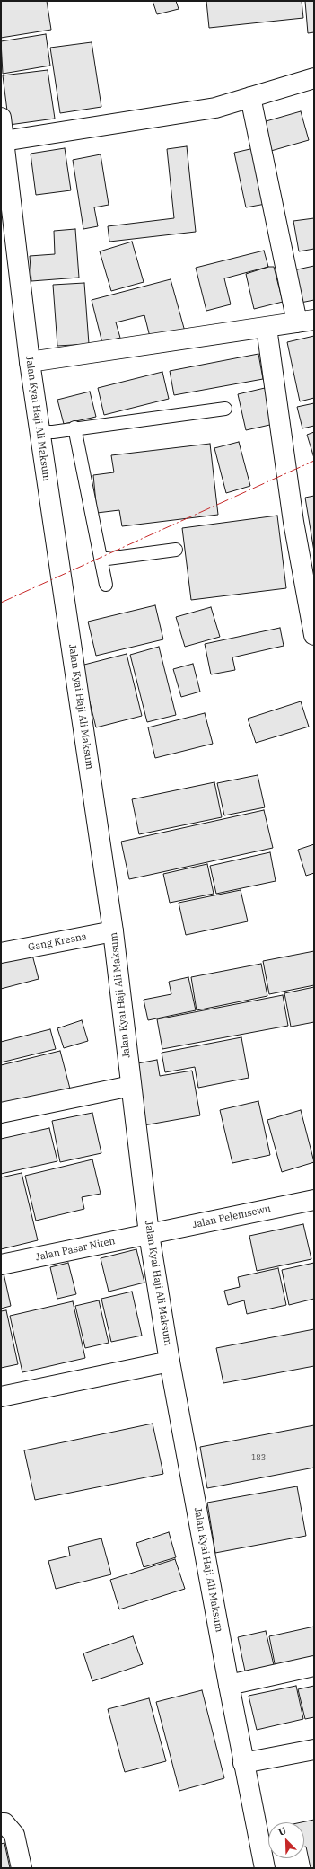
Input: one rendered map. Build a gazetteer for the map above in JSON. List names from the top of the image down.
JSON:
{
  "streets": {
    "street": [
      "Jalan Kyai Haji Ali Maksum",
      "Gang Kresna",
      "Jalan Pelemsewu",
      "Jalan Pasar Niten"
    ]
  },
  "crossings": [
    ["Jalan Kyai Haji Ali Maksum", "Gang Kresna"],
    ["Jalan Kyai Haji Ali Maksum", "Jalan Pelemsewu"],
    ["Jalan Kyai Haji Ali Maksum", "Jalan Pasar Niten"],
    ["Jalan Pelemsewu", "Jalan Pasar Niten"]
  ],
  "house_numbers": ["183"],
  "north": "top left"
}
